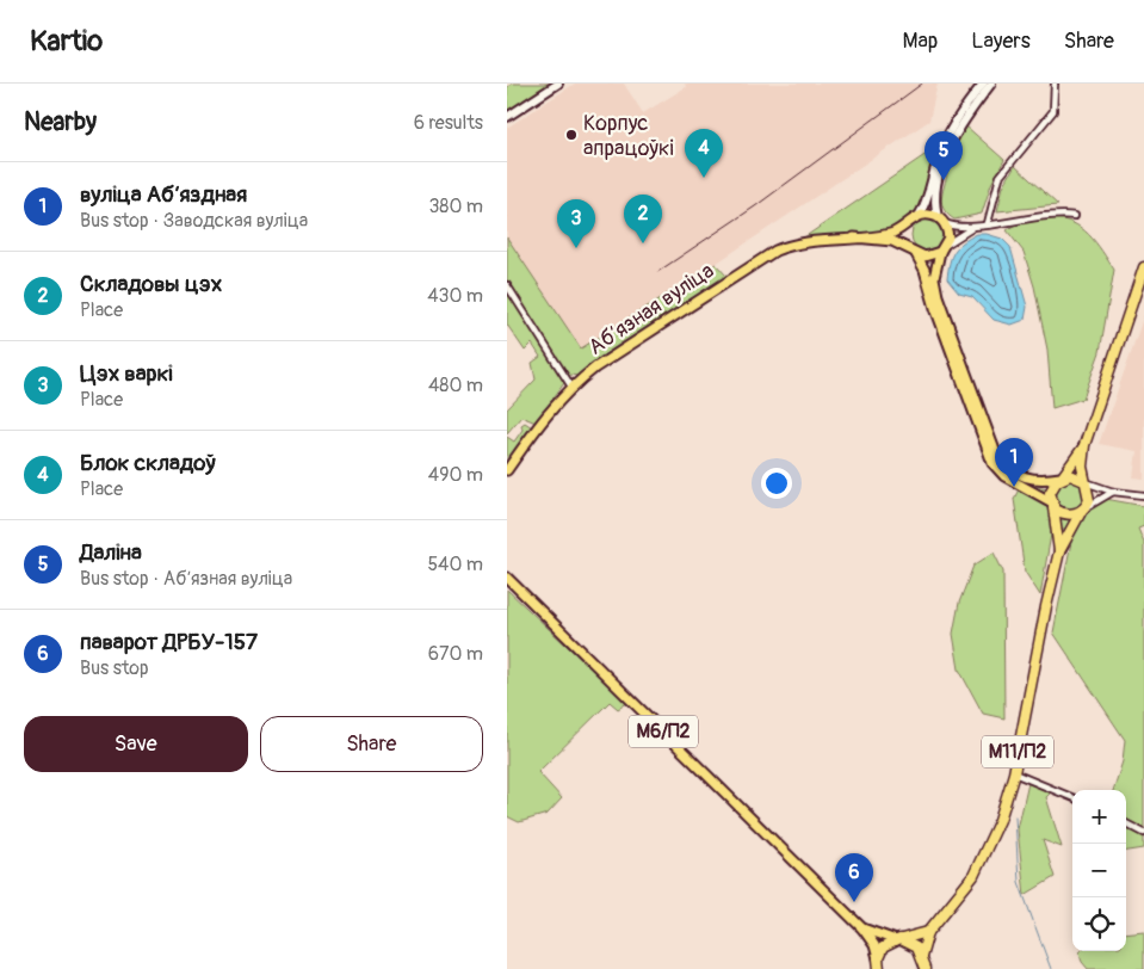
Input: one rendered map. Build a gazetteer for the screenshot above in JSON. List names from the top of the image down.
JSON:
{
  "streets": {
    "highway": ["М11/П2"],
    "main road": ["Абʼязная вуліца", "М6/П2"]
  },
  "crossings": [
    ["М6/П2", "М11/П2"]
  ],
  "places": ["Корпус апрацоўкі"],
  "page": {
    "header": "Kartio",
    "nav": ["Map", "Layers", "Share"],
    "heading": ["Nearby", "6 results"],
    "pins": [
      "4",
      "5",
      "2",
      "3",
      "1",
      "6"
    ],
    "list": [
      {
        "mark": "1",
        "name": "вуліца Абʼяздная",
        "note": "Bus stop · Заводская вуліца",
        "value": "380 m"
      },
      {
        "mark": "2",
        "name": "Складовы цэх",
        "note": "Place",
        "value": "430 m"
      },
      {
        "mark": "3",
        "name": "Цэх варкі",
        "note": "Place",
        "value": "480 m"
      },
      {
        "mark": "4",
        "name": "Блок складоў",
        "note": "Place",
        "value": "490 m"
      },
      {
        "mark": "5",
        "name": "Даліна",
        "note": "Bus stop · Абʼязная вуліца",
        "value": "540 m"
      },
      {
        "mark": "6",
        "name": "паварот ДРБУ-157",
        "note": "Bus stop",
        "value": "670 m"
      }
    ],
    "buttons": ["Save", "Share"],
    "map_buttons": ["+", "−"]
  }
}
